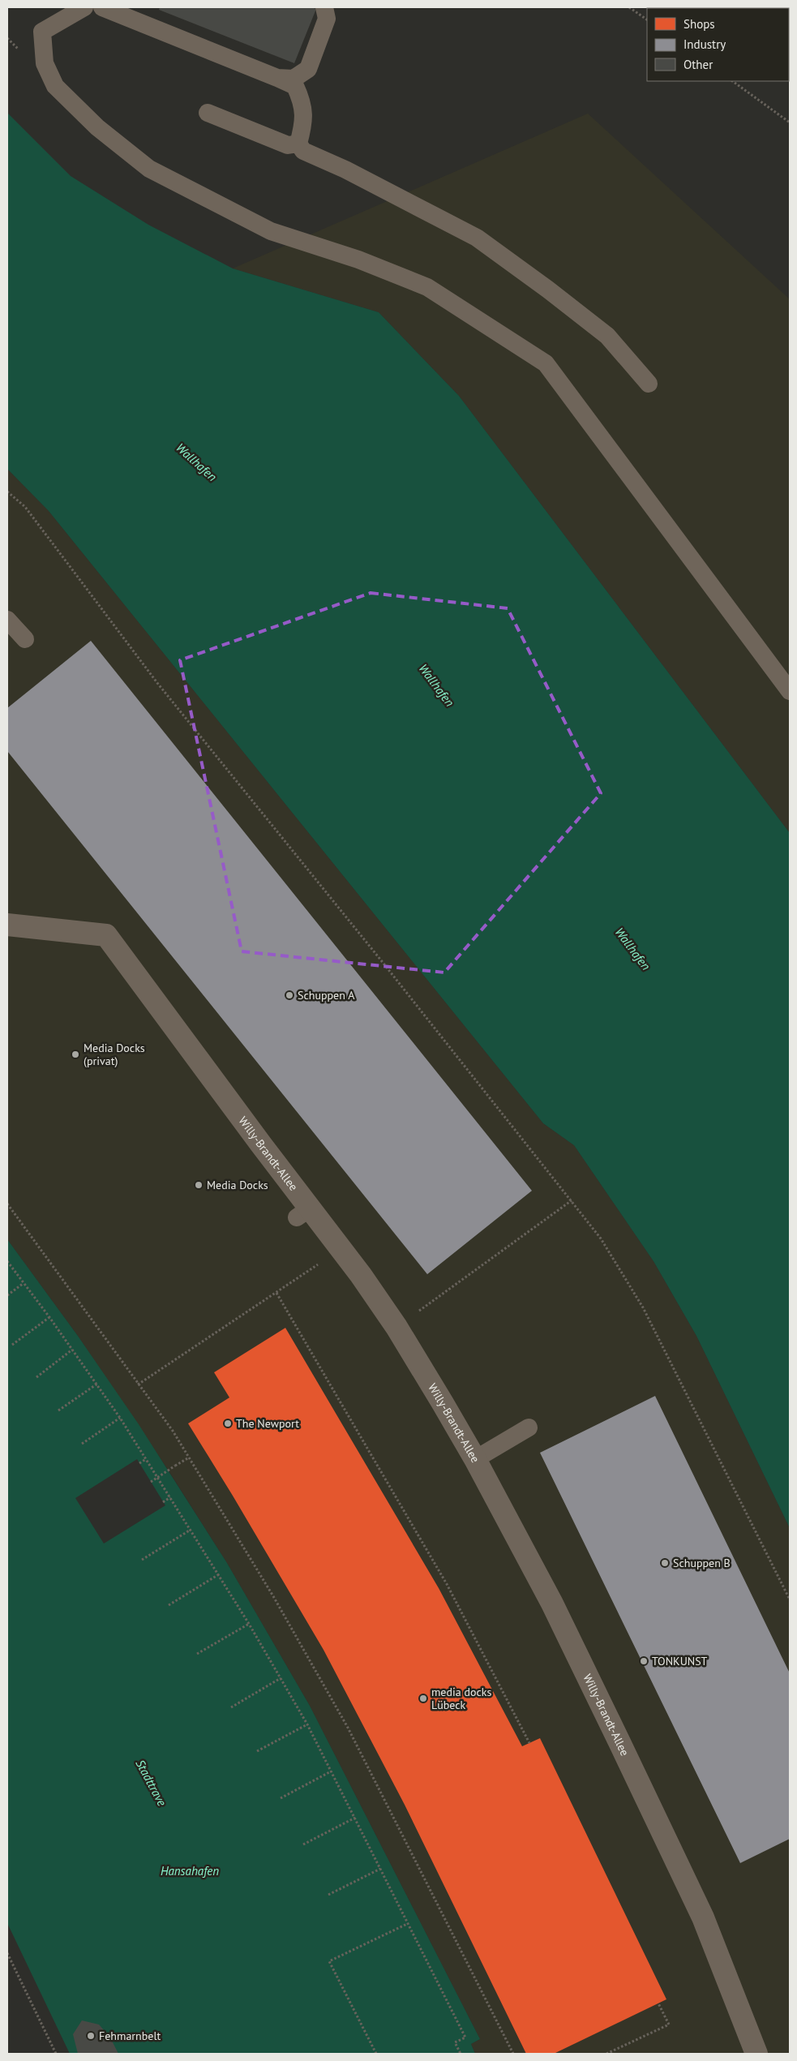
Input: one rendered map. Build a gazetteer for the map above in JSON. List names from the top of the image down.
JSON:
{
  "streets": {
    "street": ["Willy-Brandt-Allee"]
  },
  "water": ["Wallhafen", "Stadttrave", "Hansahafen"],
  "places": [
    "Schuppen A",
    "Media Docks (privat)",
    "Media Docks",
    "The Newport",
    "Schuppen B",
    "TONKUNST",
    "media docks Lübeck",
    "Fehmarnbelt"
  ],
  "legend": ["Shops", "Industry", "Other"]
}
